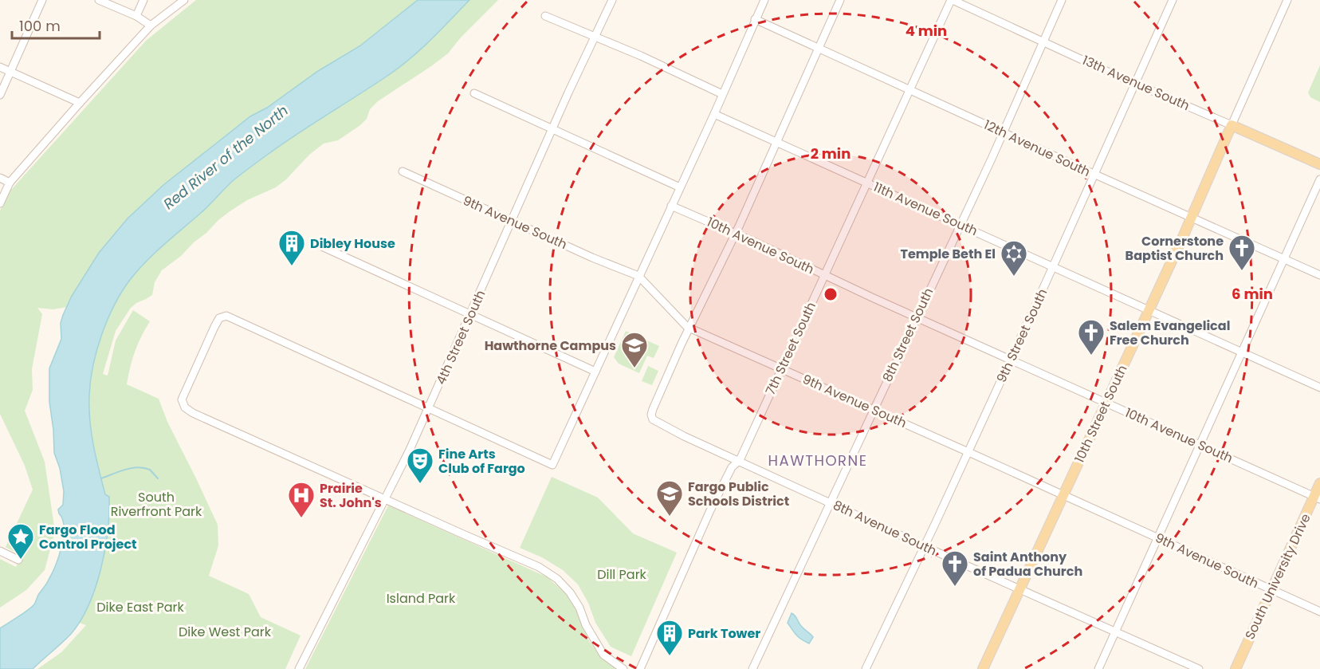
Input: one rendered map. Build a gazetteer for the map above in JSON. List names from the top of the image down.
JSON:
{
  "streets": {
    "main road": ["13th Avenue South", "10th Street South", "South University Drive"],
    "street": [
      "12th Avenue South",
      "11th Avenue South",
      "9th Avenue South",
      "10th Avenue South",
      "8th Street South",
      "9th Street South",
      "4th Street South",
      "7th Street South",
      "8th Avenue South"
    ]
  },
  "crossings": [
    ["13th Avenue South", "8th Street South"],
    ["13th Avenue South", "9th Street South"],
    ["13th Avenue South", "7th Street South"],
    ["13th Avenue South", "10th Street South"],
    ["12th Avenue South", "8th Street South"],
    ["12th Avenue South", "9th Street South"],
    ["12th Avenue South", "7th Street South"],
    ["12th Avenue South", "10th Street South"],
    ["11th Avenue South", "8th Street South"],
    ["11th Avenue South", "9th Street South"],
    ["11th Avenue South", "7th Street South"],
    ["11th Avenue South", "10th Street South"],
    ["9th Avenue South", "8th Street South"],
    ["9th Avenue South", "9th Street South"],
    ["9th Avenue South", "4th Street South"],
    ["9th Avenue South", "7th Street South"],
    ["9th Avenue South", "10th Street South"],
    ["9th Avenue South", "8th Avenue South"],
    ["9th Avenue South", "South University Drive"],
    ["10th Avenue South", "8th Street South"],
    ["10th Avenue South", "9th Street South"],
    ["10th Avenue South", "7th Street South"],
    ["10th Avenue South", "10th Street South"],
    ["10th Avenue South", "South University Drive"],
    ["8th Street South", "8th Avenue South"],
    ["9th Street South", "8th Avenue South"],
    ["7th Street South", "8th Avenue South"],
    ["10th Street South", "8th Avenue South"]
  ],
  "districts": ["HAWTHORNE"],
  "water": ["Red River of the North"],
  "parks": [
    "South Riverfront Park",
    "Dill Park",
    "Island Park",
    "Dike East Park",
    "Dike West Park"
  ],
  "places": {
    "building": ["Dibley House", "Park Tower"],
    "church": ["Cornerstone Baptist Church", "Salem Evangelical Free Church", "Saint Anthony of Padua Church"],
    "synagogue": ["Temple Beth El"],
    "school or university": ["Hawthorne Campus", "Fargo Public Schools District"],
    "theatre": ["Fine Arts Club of Fargo"],
    "hospital": ["Prairie St. John's"],
    "place": ["Fargo Flood Control Project"]
  },
  "scale_bar": "100 m",
  "rings": ["4 min", "2 min", "6 min"]
}
